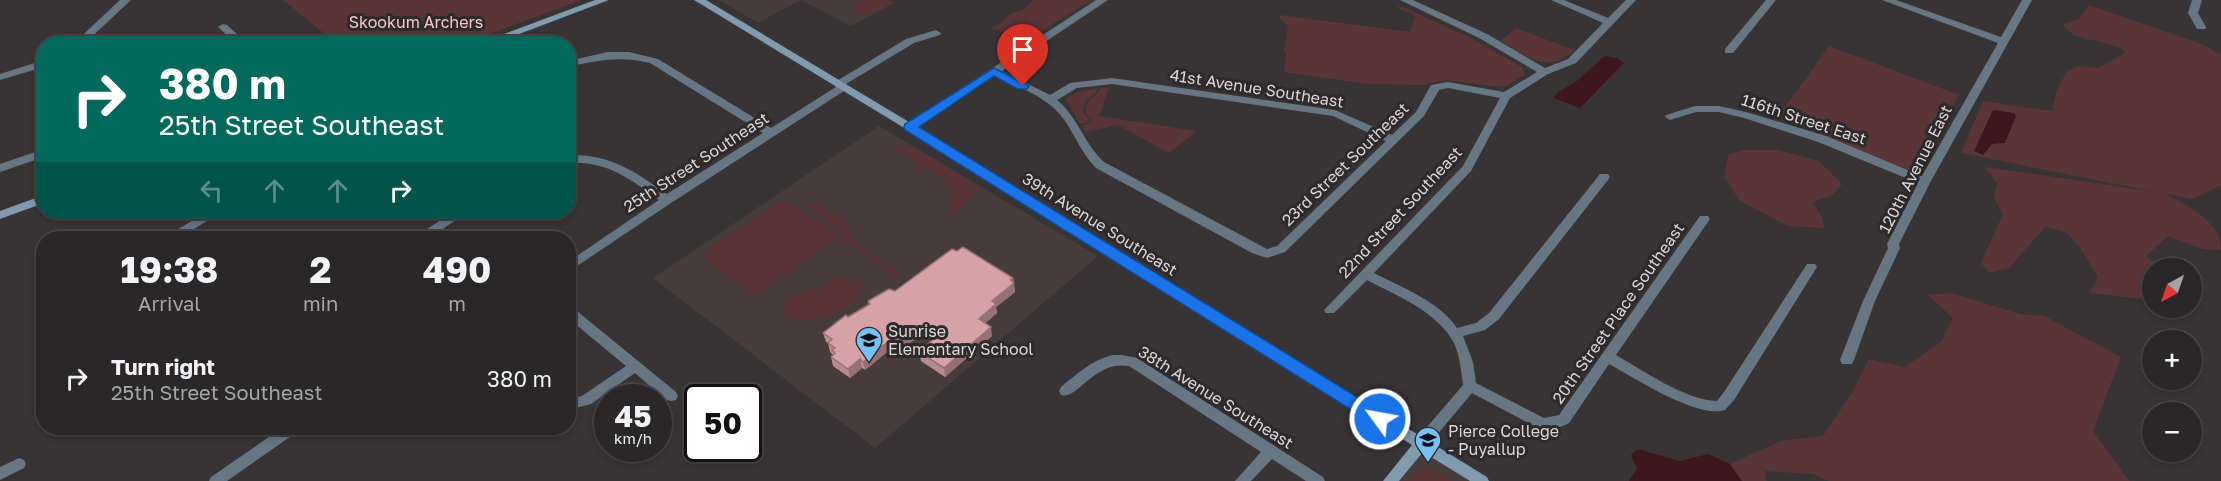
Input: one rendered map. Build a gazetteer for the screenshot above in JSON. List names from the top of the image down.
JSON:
{
  "streets": {
    "main road": ["39th Avenue Southeast"],
    "street": [
      "41st Avenue Southeast",
      "116th Street East",
      "25th Street Southeast",
      "23rd Street Southeast",
      "120th Avenue East",
      "22nd Street Southeast",
      "20th Street Place Southeast",
      "38th Avenue Southeast"
    ]
  },
  "crossings": [
    ["41st Avenue Southeast", "23rd Street Southeast"],
    ["116th Street East", "120th Avenue East"],
    ["25th Street Southeast", "39th Avenue Southeast"],
    ["23rd Street Southeast", "22nd Street Southeast"]
  ],
  "parks": ["Skookum Archers"],
  "places": {
    "school or university": ["Sunrise Elementary School", "Pierce College - Puyallup"]
  },
  "north": "bottom left",
  "page": {
    "turn": ["380 m", "25th Street Southeast"],
    "eta": [
      "19:38",
      "Arrival",
      "2",
      "min",
      "490",
      "m"
    ],
    "map_buttons": ["+", "−"],
    "list": [
      {
        "name": "Turn right",
        "note": "25th Street Southeast",
        "value": "380 m"
      }
    ],
    "speed": "45 km/h",
    "limit": "50"
  }
}
